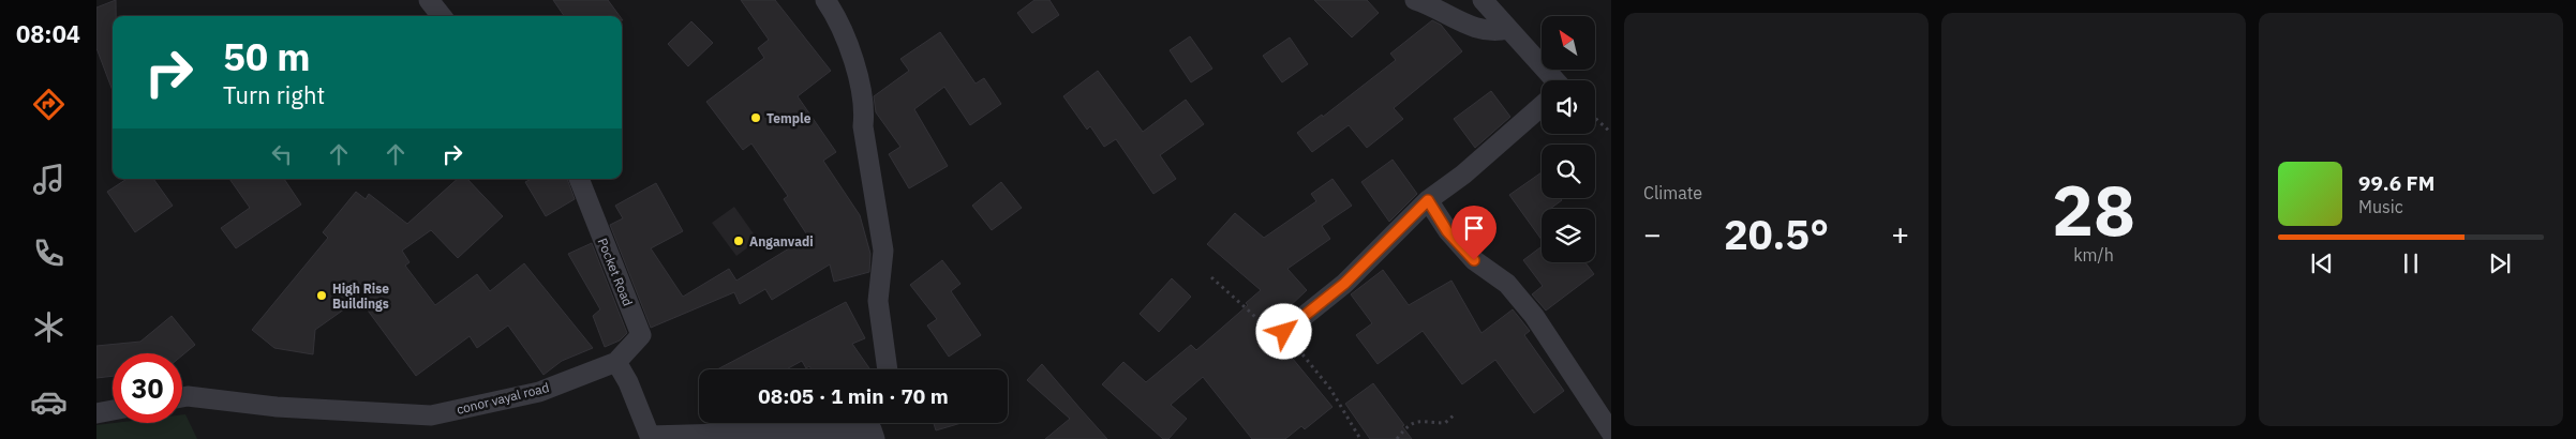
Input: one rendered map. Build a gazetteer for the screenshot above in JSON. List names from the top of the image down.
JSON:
{
  "streets": {
    "street": ["Pocket Road", "conor vayal road"]
  },
  "crossings": [
    ["Pocket Road", "conor vayal road"]
  ],
  "places": ["Temple", "Anganvadi", "High Rise Buildings"],
  "north": "top left",
  "page": {
    "tabs": "08:04",
    "tile": [
      "Climate",
      ["28", "km/h"]
    ],
    "turn": ["50 m", "Turn right"],
    "song": ["99.6 FM", "Music"],
    "heat": ["−", "20.5°", "+"],
    "limit": "30",
    "trip": "08:05 · 1 min · 70 m"
  }
}
